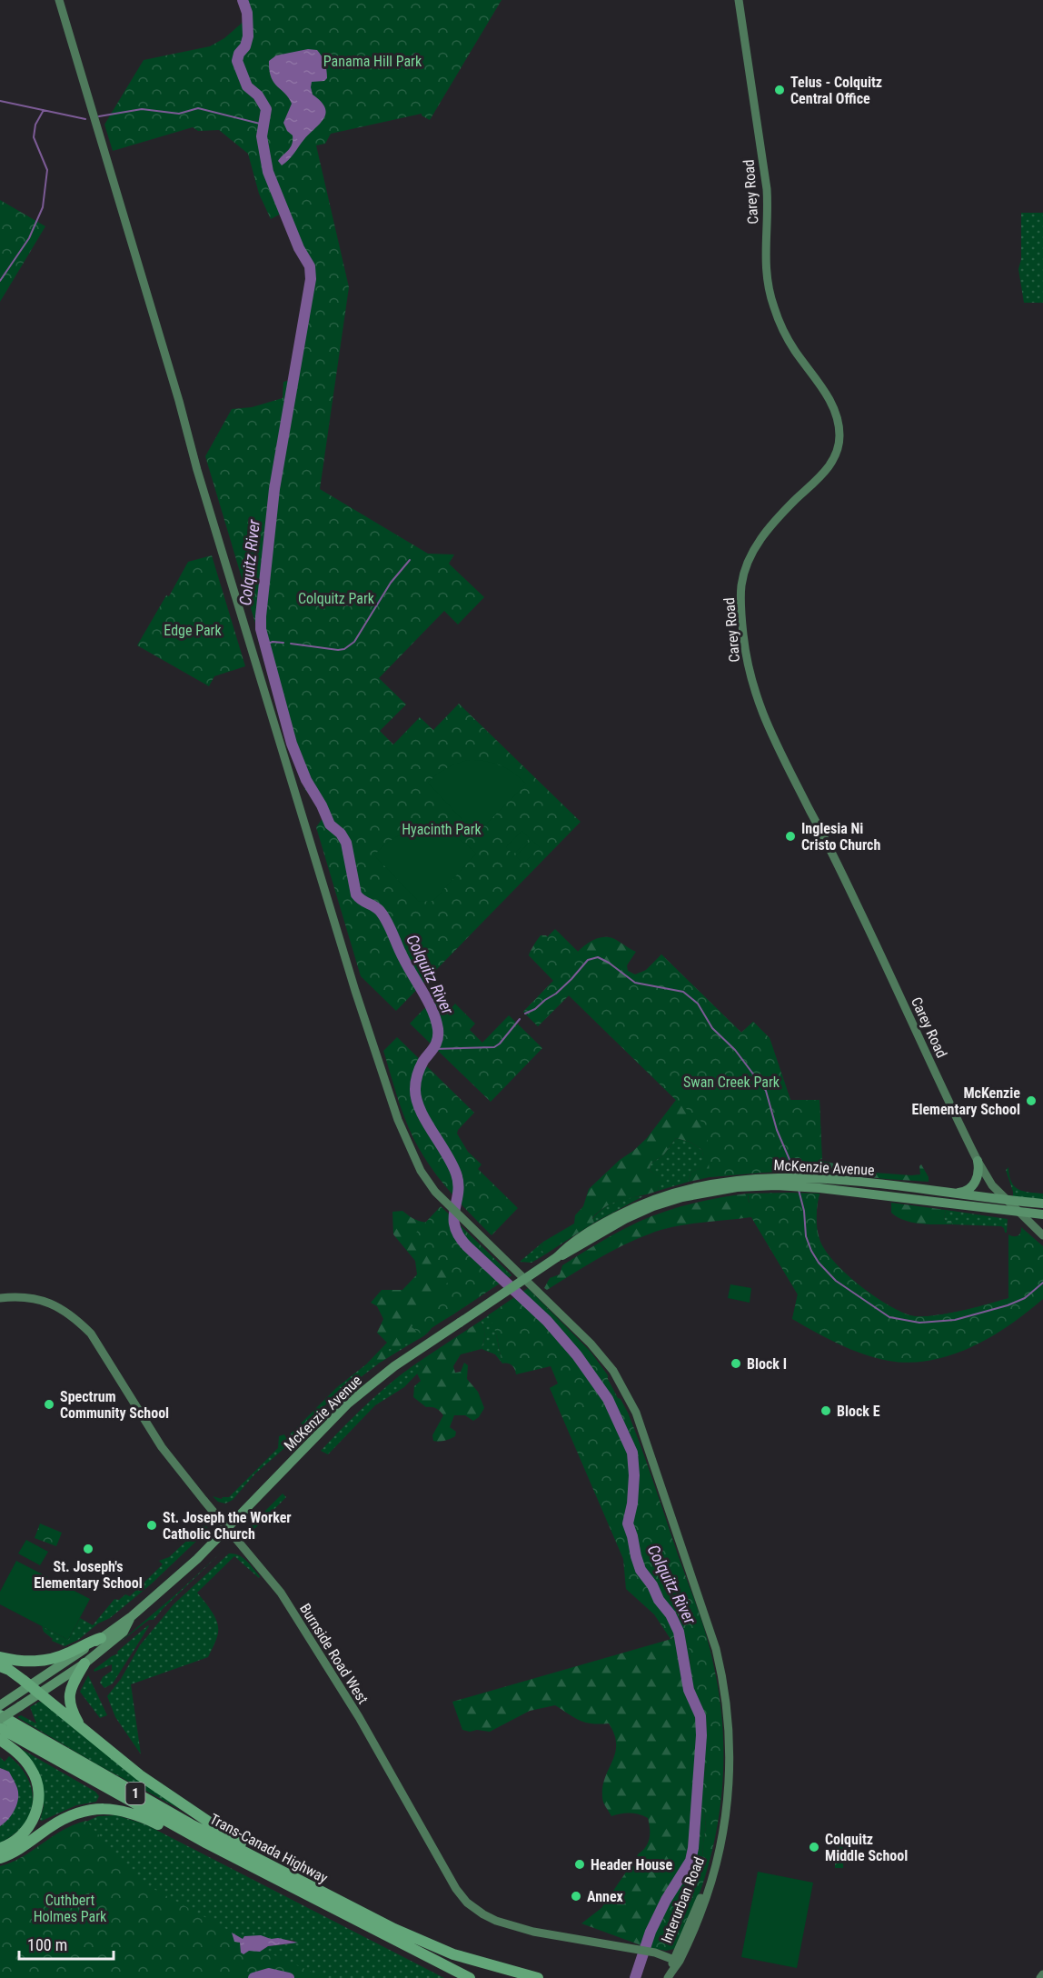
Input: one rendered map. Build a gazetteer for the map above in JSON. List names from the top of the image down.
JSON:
{
  "streets": {
    "highway": ["1", "Trans-Canada Highway"],
    "main road": ["McKenzie Avenue"],
    "street": ["Carey Road", "Burnside Road West", "Interurban Road"]
  },
  "crossings": [
    ["Carey Road", "McKenzie Avenue"],
    ["McKenzie Avenue", "Burnside Road West"],
    ["McKenzie Avenue", "Trans-Canada Highway"],
    ["Burnside Road West", "Interurban Road"]
  ],
  "water": ["Colquitz River"],
  "parks": [
    "Panama Hill Park",
    "Colquitz Park",
    "Edge Park",
    "Hyacinth Park",
    "Swan Creek Park",
    "Cuthbert Holmes Park"
  ],
  "places": [
    "Telus - Colquitz Central Office",
    "Inglesia Ni Cristo Church",
    "McKenzie Elementary School",
    "Block I",
    "Spectrum Community School",
    "Block E",
    "St. Joseph the Worker Catholic Church",
    "St. Joseph's Elementary School",
    "Colquitz Middle School",
    "Header House",
    "Annex"
  ],
  "scale_bar": "100 m"
}
